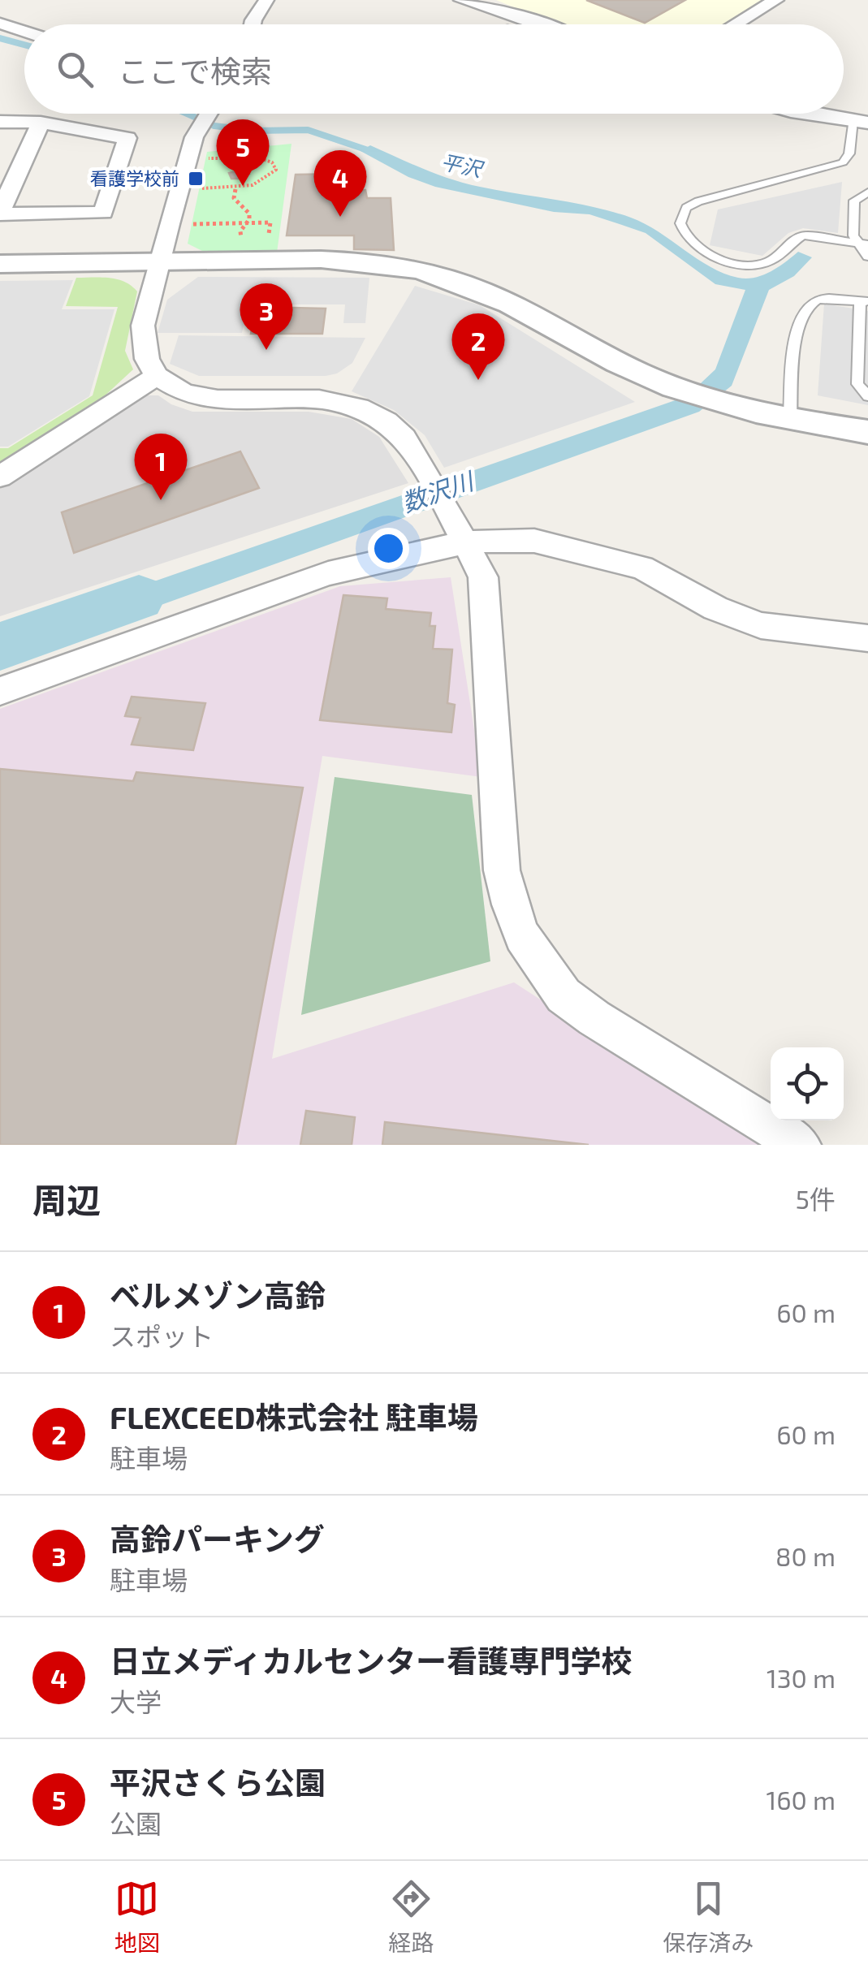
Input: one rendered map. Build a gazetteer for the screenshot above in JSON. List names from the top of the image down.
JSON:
{
  "water": ["平沢", "数沢川"],
  "places": {
    "transit": ["看護学校前"]
  },
  "page": {
    "search": "ここで検索",
    "pins": [
      "5",
      "4",
      "3",
      "2",
      "1"
    ],
    "heading": ["周辺", "5件"],
    "list": [
      {
        "mark": "1",
        "name": "ベルメゾン高鈴",
        "note": "スポット",
        "value": "60 m"
      },
      {
        "mark": "2",
        "name": "FLEXCEED株式会社 駐車場",
        "note": "駐車場",
        "value": "60 m"
      },
      {
        "mark": "3",
        "name": "高鈴パーキング",
        "note": "駐車場",
        "value": "80 m"
      },
      {
        "mark": "4",
        "name": "日立メディカルセンター看護専門学校",
        "note": "大学",
        "value": "130 m"
      },
      {
        "mark": "5",
        "name": "平沢さくら公園",
        "note": "公園",
        "value": "160 m"
      }
    ],
    "nav": ["地図", "経路", "保存済み"]
  }
}
